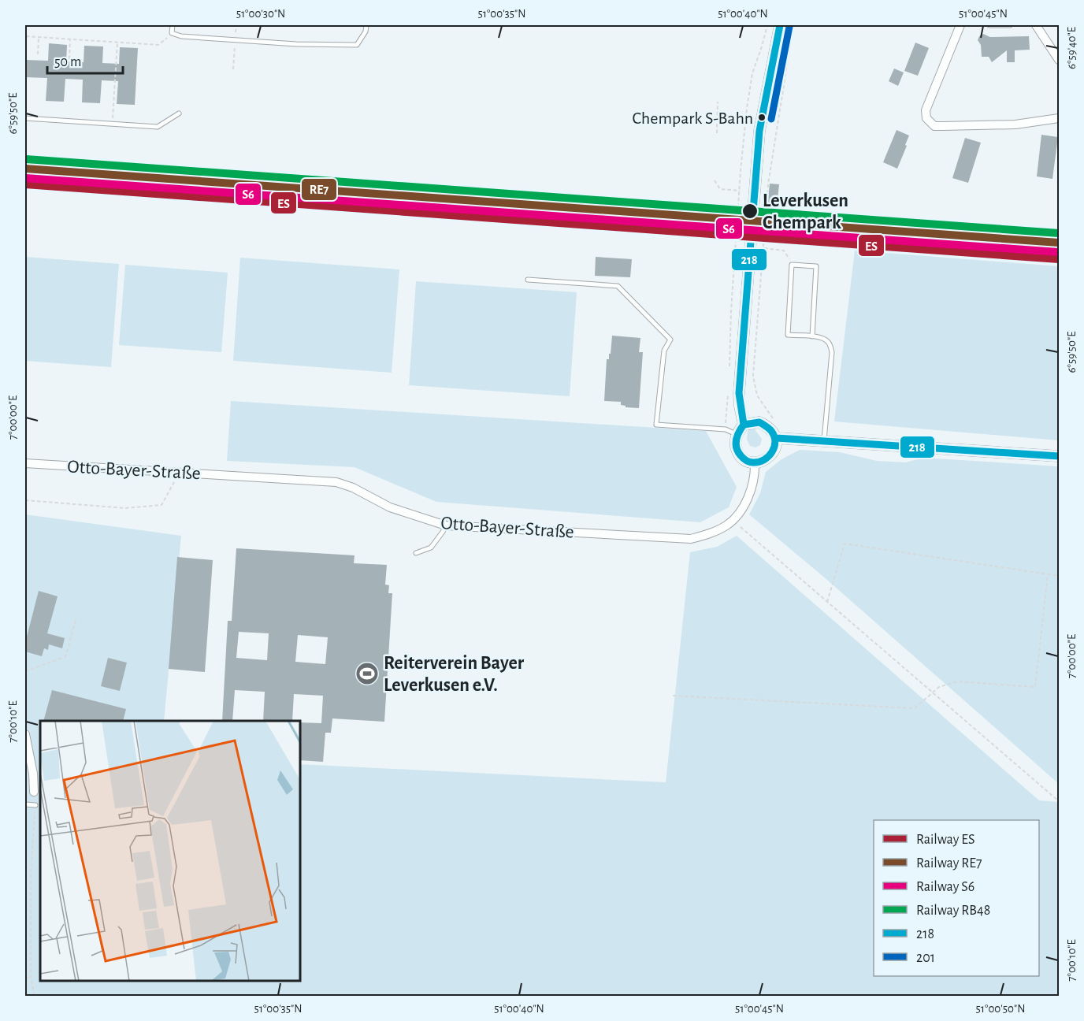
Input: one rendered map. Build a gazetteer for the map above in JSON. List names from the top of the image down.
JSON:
{
  "streets": {
    "street": ["Otto-Bayer-Straße"]
  },
  "places": {
    "other": ["Chempark S-Bahn", "Leverkusen Chempark"],
    "sports": ["Reiterverein Bayer Leverkusen e.V."]
  },
  "lines": [
    "transit line 218",
    "transit line 201",
    "rail line RB48",
    "rail line RE7",
    "rail line S6",
    "rail line ES"
  ],
  "legend": [
    "Railway ES",
    "Railway RE7",
    "Railway S6",
    "Railway RB48",
    "218",
    "201"
  ],
  "scale_bar": "50 m",
  "coordinates": [
    "51°00'30\"N",
    "51°00'35\"N",
    "51°00'40\"N",
    "51°00'45\"N",
    "6°59'40\"E",
    "6°59'50\"E",
    "7°00'00\"E",
    "7°00'10\"E",
    "51°00'50\"N"
  ]
}
